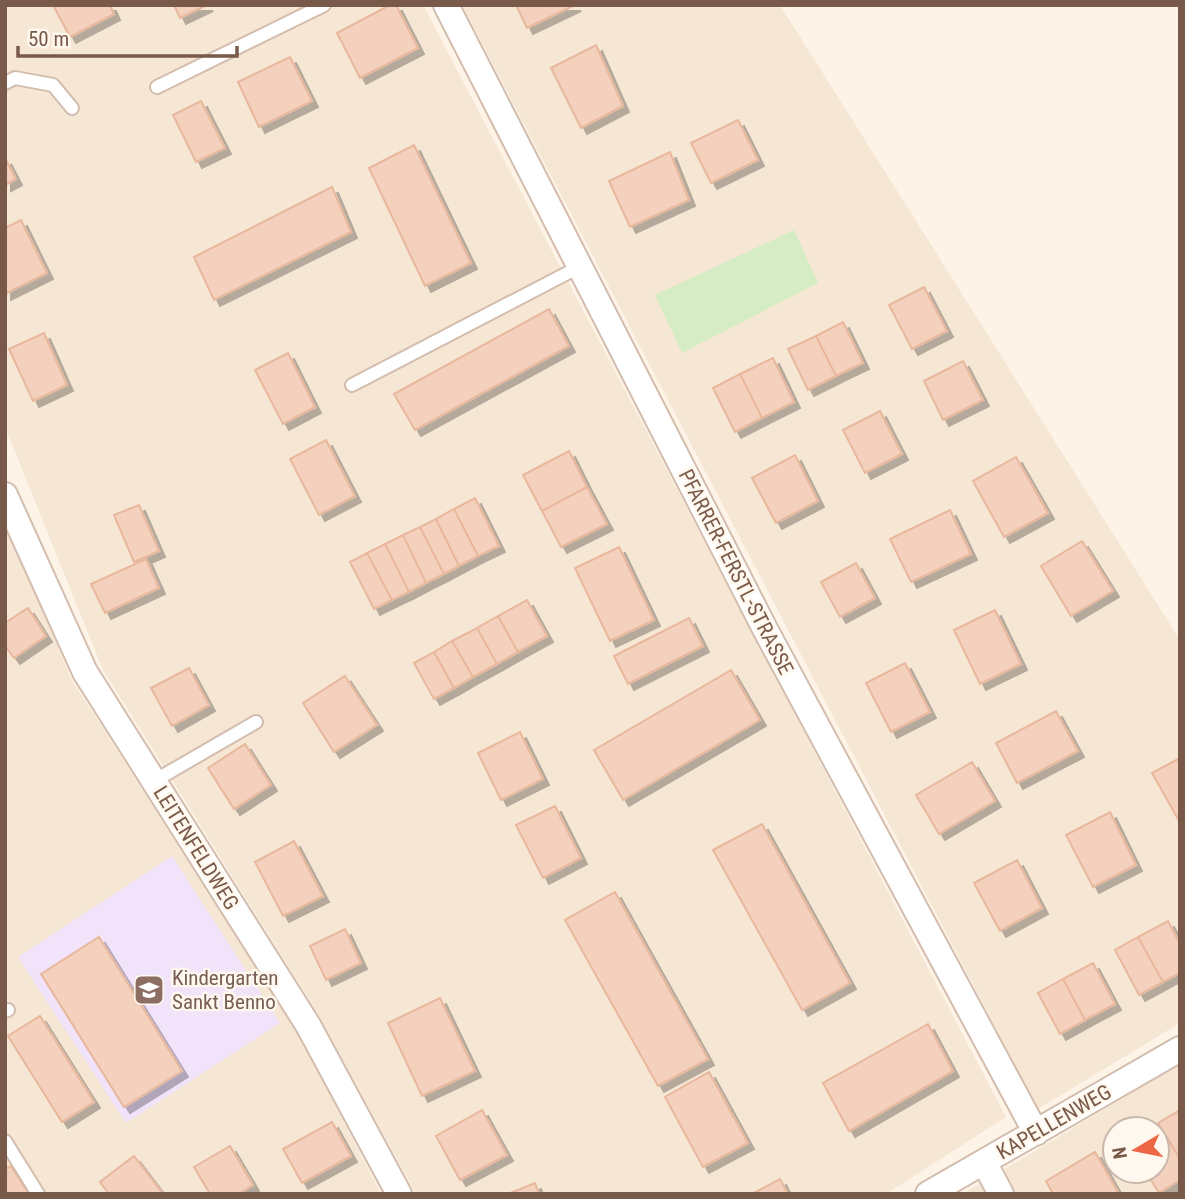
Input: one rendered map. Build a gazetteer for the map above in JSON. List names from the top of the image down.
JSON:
{
  "streets": {
    "street": ["PFARRER-FERSTL-STRASSE", "LEITENFELDWEG", "KAPELLENWEG"]
  },
  "crossings": [
    ["PFARRER-FERSTL-STRASSE", "KAPELLENWEG"]
  ],
  "places": {
    "school or university": ["Kindergarten Sankt Benno"]
  },
  "scale_bar": "50 m",
  "north": "left"
}
